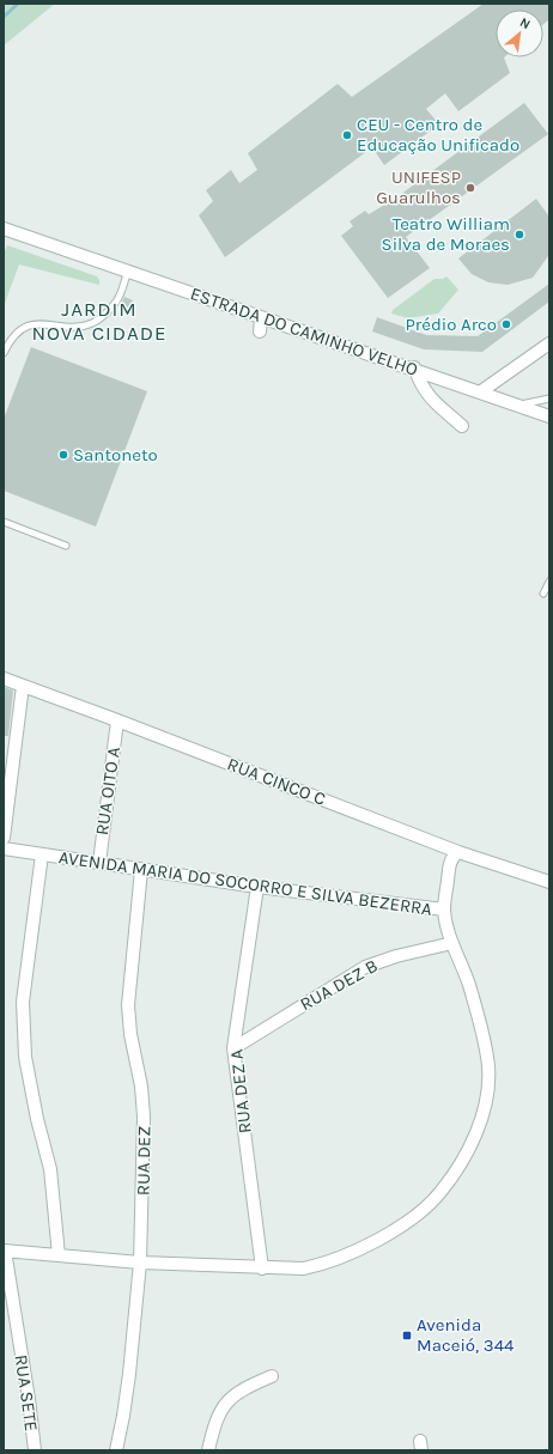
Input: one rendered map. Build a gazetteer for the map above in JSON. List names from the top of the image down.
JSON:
{
  "streets": {
    "street": [
      "ESTRADA DO CAMINHO VELHO",
      "RUA CINCO C",
      "RUA OITO A",
      "AVENIDA MARIA DO SOCORRO E SILVA BEZERRA",
      "RUA DEZ B",
      "RUA DEZ A",
      "RUA DEZ",
      "RUA SETE"
    ]
  },
  "crossings": [
    ["RUA CINCO C", "RUA OITO A"],
    ["RUA OITO A", "AVENIDA MARIA DO SOCORRO E SILVA BEZERRA"],
    ["AVENIDA MARIA DO SOCORRO E SILVA BEZERRA", "RUA DEZ B"],
    ["AVENIDA MARIA DO SOCORRO E SILVA BEZERRA", "RUA DEZ A"],
    ["AVENIDA MARIA DO SOCORRO E SILVA BEZERRA", "RUA DEZ"],
    ["AVENIDA MARIA DO SOCORRO E SILVA BEZERRA", "RUA SETE"],
    ["RUA DEZ B", "RUA DEZ A"]
  ],
  "districts": ["JARDIM NOVA CIDADE"],
  "places": {
    "other": [
      "CEU - Centro de Educação Unificado",
      "UNIFESP Guarulhos",
      "Teatro William Silva de Moraes",
      "Prédio Arco",
      "Santoneto"
    ],
    "transit": ["Avenida Maceió, 344"]
  },
  "north": "top right"
}
